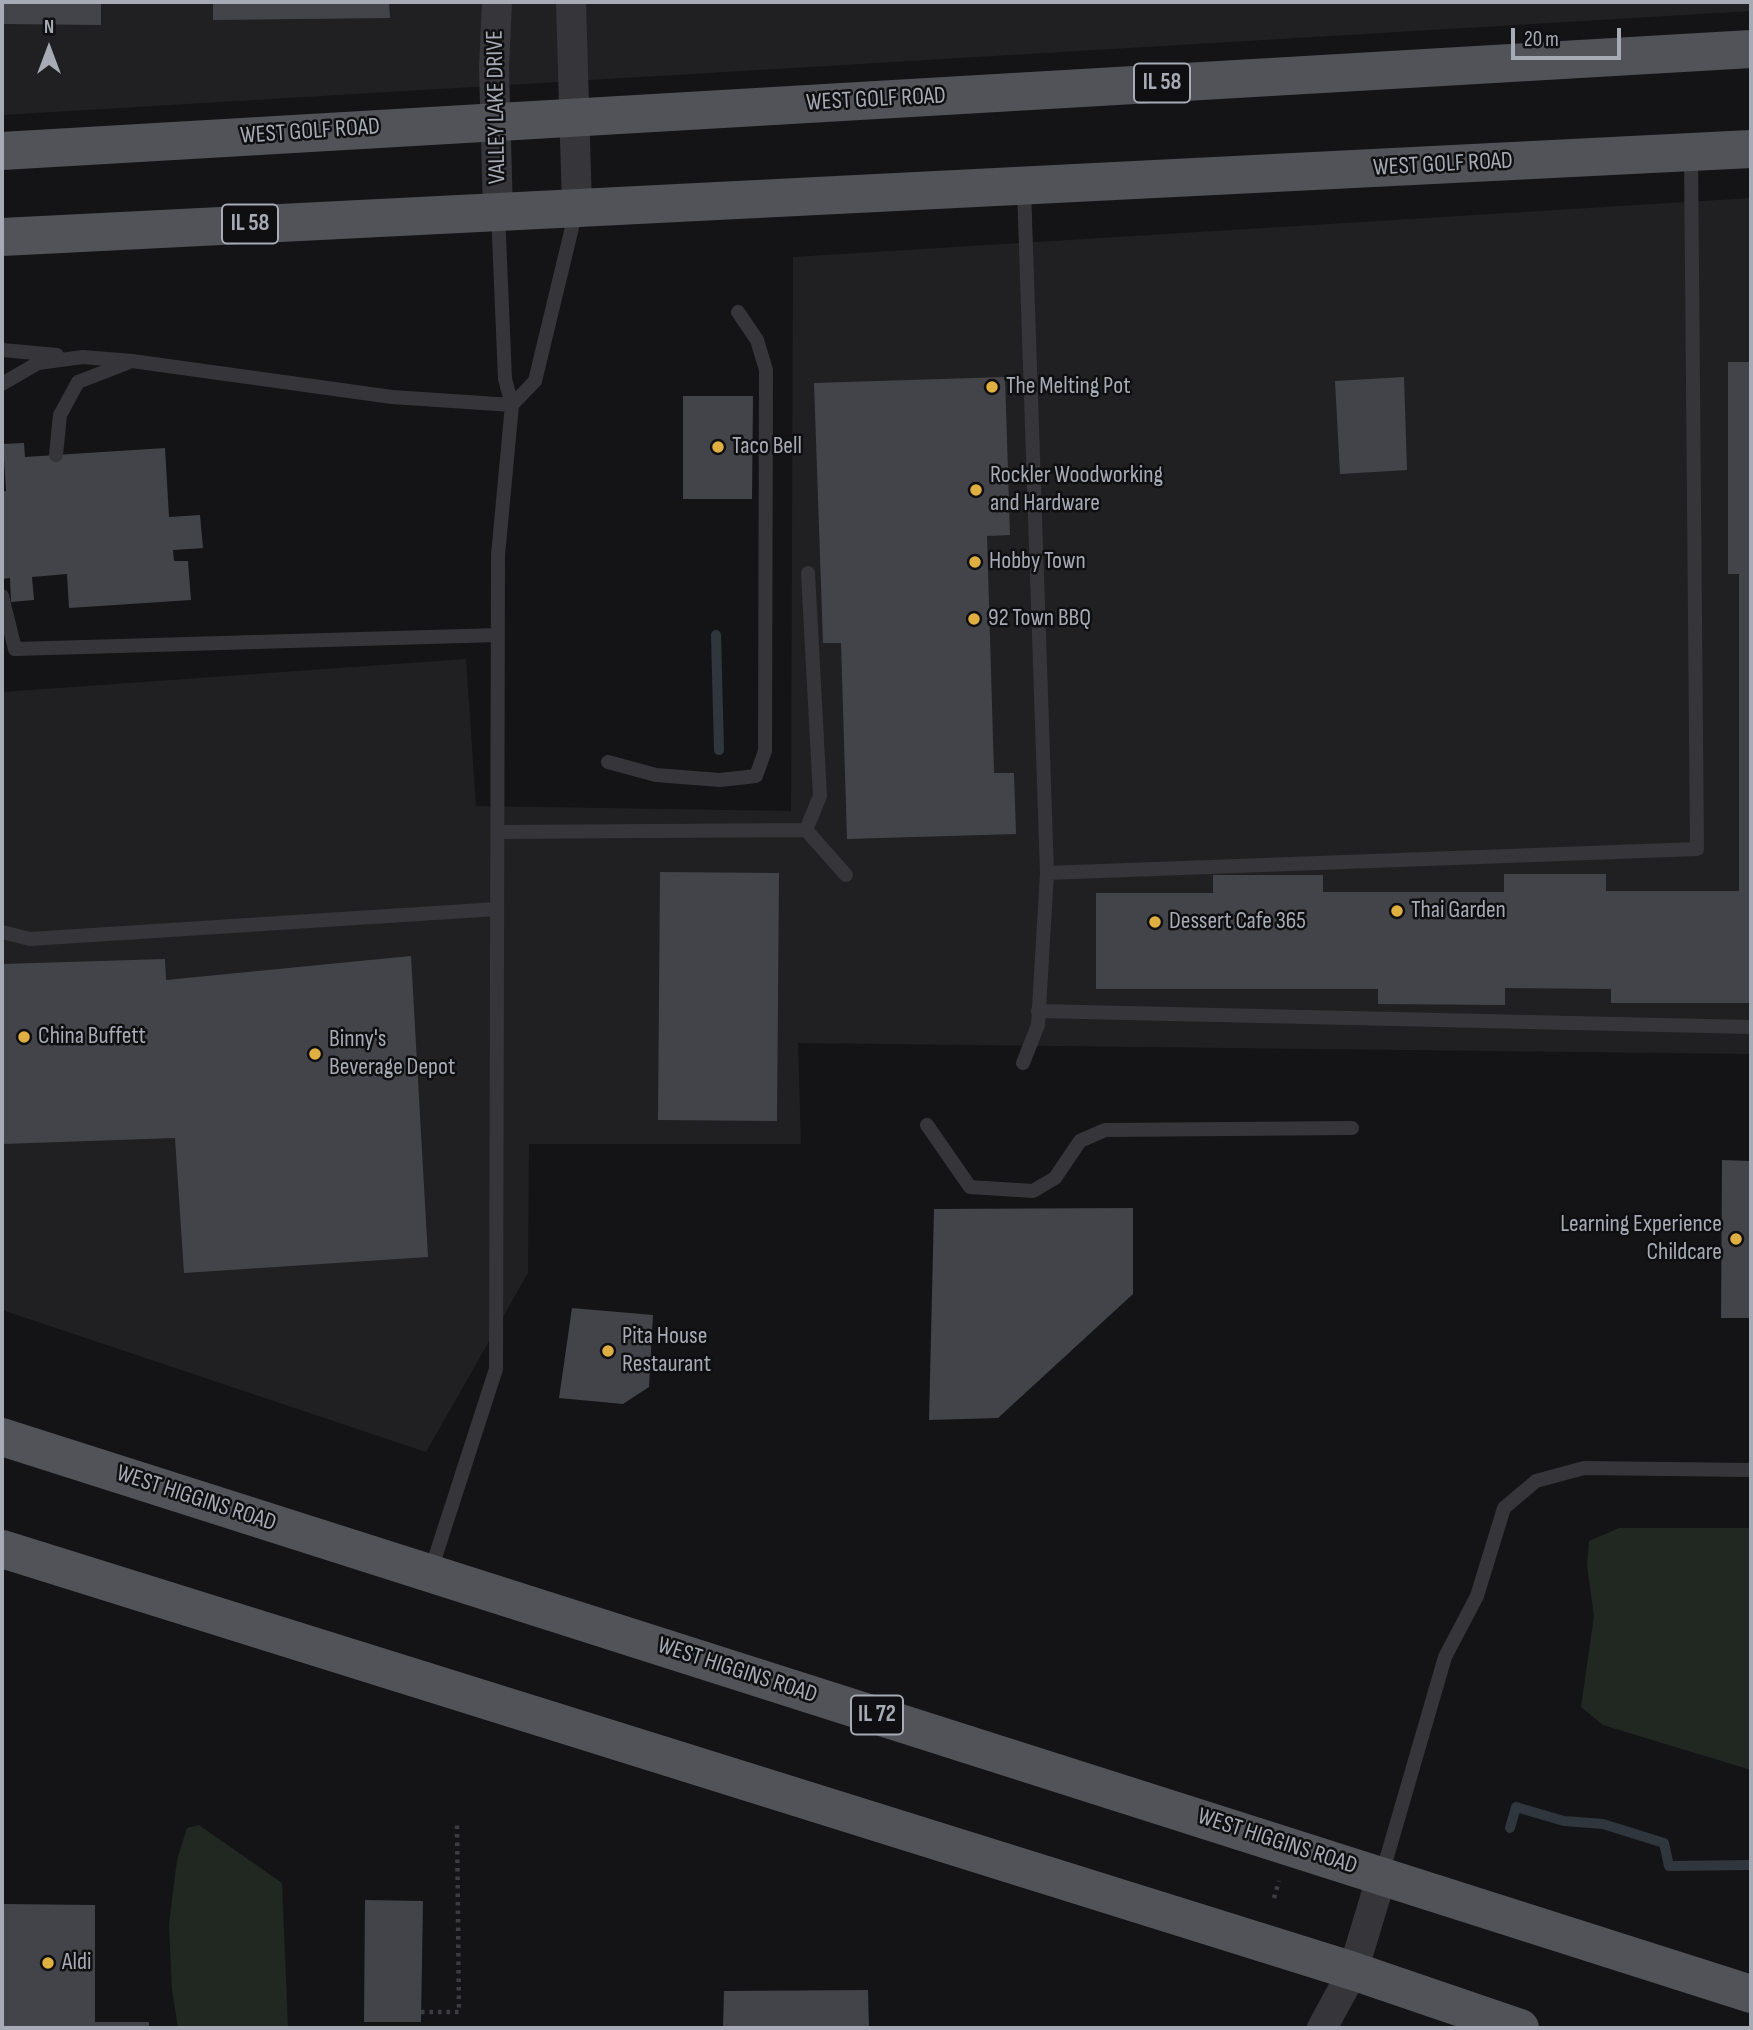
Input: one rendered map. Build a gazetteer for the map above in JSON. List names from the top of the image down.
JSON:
{
  "streets": {
    "main road": [
      "IL 58",
      "WEST GOLF ROAD",
      "WEST HIGGINS ROAD",
      "IL 72"
    ],
    "street": ["VALLEY LAKE DRIVE"]
  },
  "crossings": [
    ["WEST GOLF ROAD", "VALLEY LAKE DRIVE"]
  ],
  "places": [
    "The Melting Pot",
    "Taco Bell",
    "Rockler Woodworking and Hardware",
    "Hobby Town",
    "92 Town BBQ",
    "Thai Garden",
    "Dessert Cafe 365",
    "China Buffett",
    "Binny's Beverage Depot",
    "Learning Experience Childcare",
    "Pita House Restaurant",
    "Aldi"
  ],
  "scale_bar": "20 m",
  "north": "top"
}
